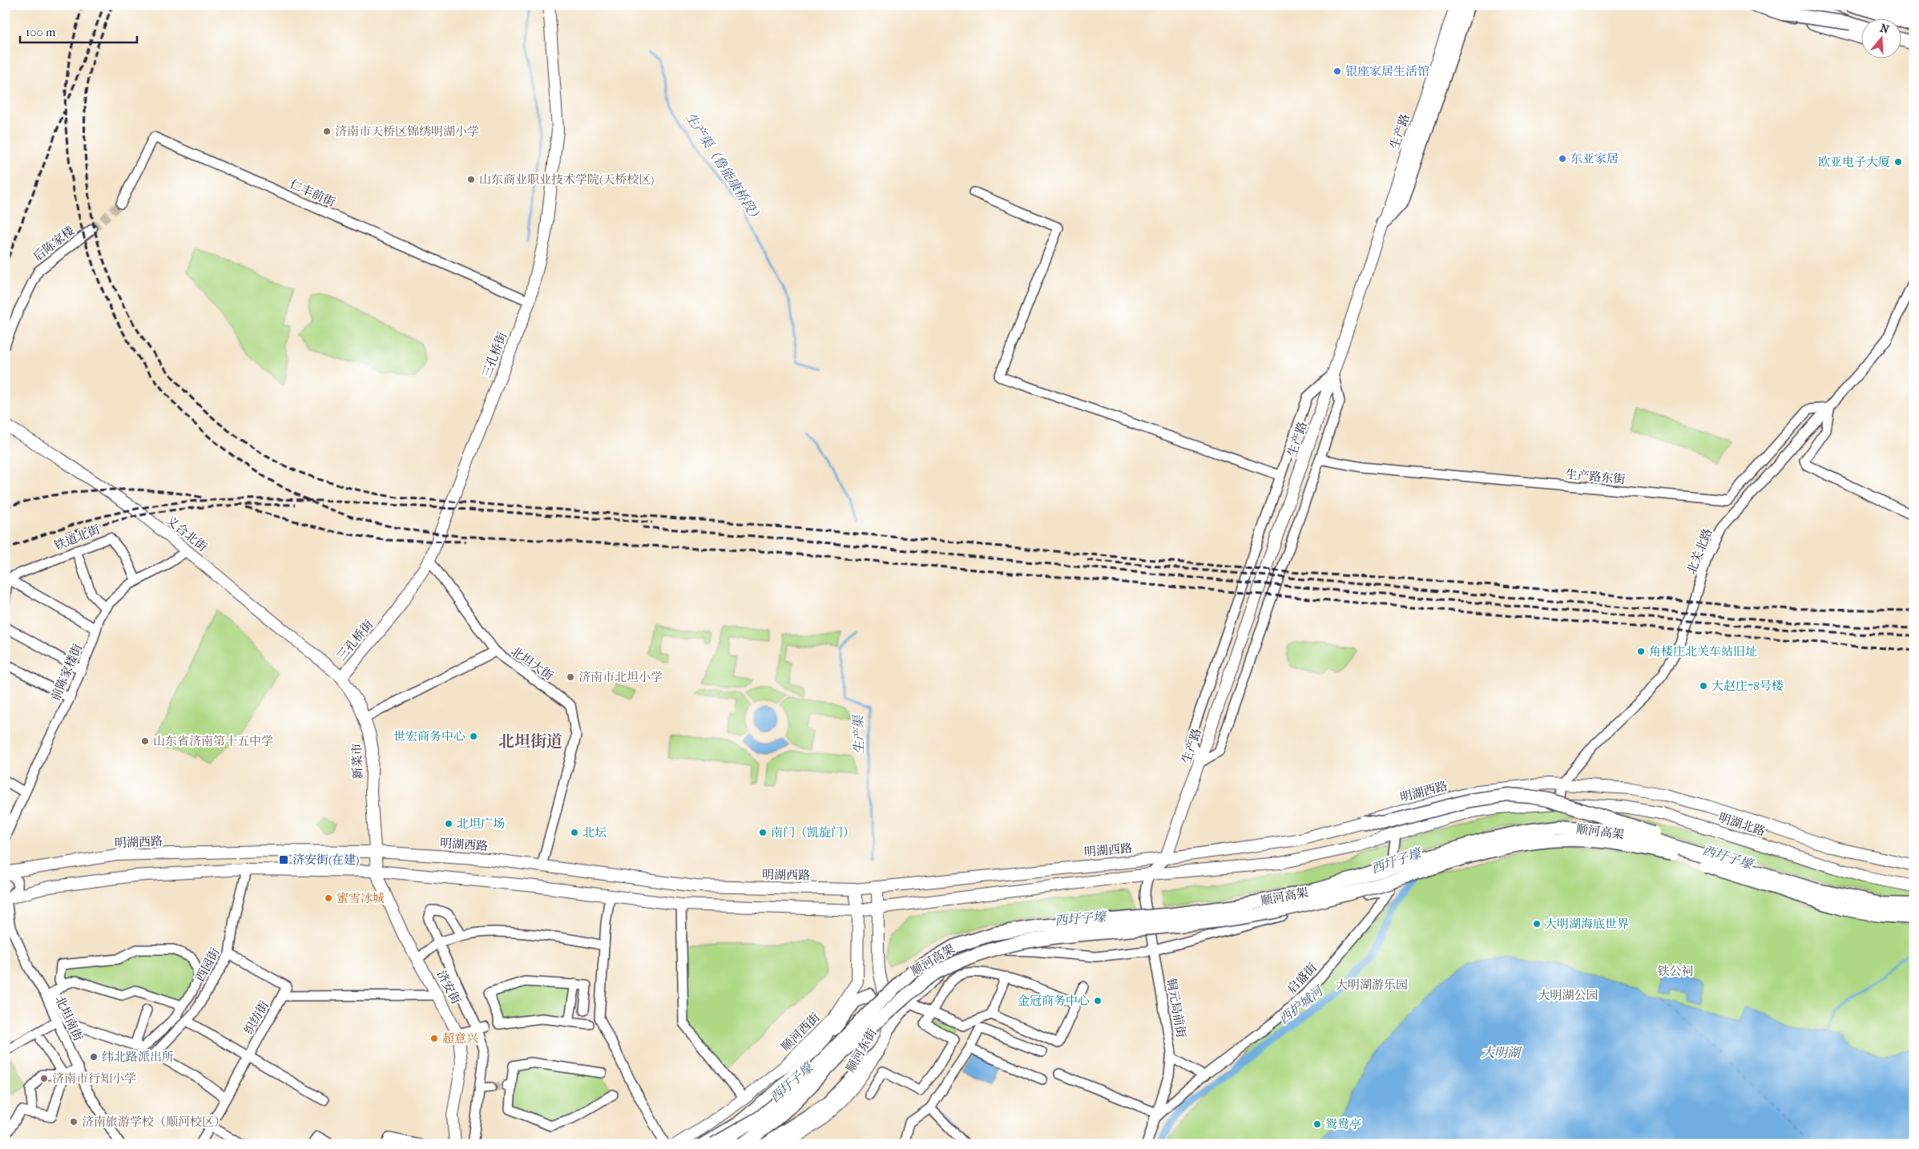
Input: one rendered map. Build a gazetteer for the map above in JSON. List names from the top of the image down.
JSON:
{
  "streets": {
    "highway": ["顺河高架"],
    "main road": [
      "生产路",
      "三孔桥街",
      "义合北街",
      "新菜市",
      "明湖西路",
      "明湖北路",
      "济安街",
      "顺河西街",
      "顺河东街"
    ],
    "street": [
      "仁丰前街",
      "后陈家楼",
      "生产路东街",
      "铁道北街",
      "北关北路",
      "北坦大街",
      "前陈家楼街",
      "西园街",
      "启盛街",
      "铜元局前街",
      "织纺街",
      "北坦南街"
    ]
  },
  "crossings": [
    ["生产路", "明湖西路"],
    ["生产路", "铜元局前街"],
    ["仁丰前街", "三孔桥街"],
    ["三孔桥街", "义合北街"],
    ["三孔桥街", "北坦大街"],
    ["三孔桥街", "新菜市"],
    ["生产路东街", "北关北路"],
    ["义合北街", "前陈家楼街"],
    ["义合北街", "新菜市"],
    ["铁道北街", "前陈家楼街"],
    ["北关北路", "明湖西路"],
    ["北关北路", "明湖北路"],
    ["北坦大街", "明湖西路"],
    ["新菜市", "明湖西路"],
    ["新菜市", "济安街"],
    ["明湖西路", "明湖北路"],
    ["明湖西路", "济安街"],
    ["明湖西路", "顺河西街"],
    ["明湖西路", "顺河东街"],
    ["西园街", "织纺街"],
    ["启盛街", "铜元局前街"],
    ["济安街", "织纺街"]
  ],
  "districts": ["北坦街道"],
  "water": [
    "生产渠（鲁能康桥段）",
    "生产渠",
    "西圩子壕",
    "西护城河",
    "大明湖"
  ],
  "parks": ["铁公祠", "大明湖游乐园", "大明湖公园"],
  "places": {
    "other": [
      "银座家居生活馆",
      "济南市天桥区锦绣明湖小学",
      "东亚家居",
      "欧亚电子大厦",
      "山东商业职业技术学院(天桥校区)",
      "角楼庄北关车站旧址",
      "济南市北坦小学",
      "大赵庄78号楼",
      "世宏商务中心",
      "山东省济南第十五中学",
      "北坦广场",
      "北坛",
      "南门（凯旋门）",
      "蜜雪冰城",
      "大明湖海底世界",
      "金冠商务中心",
      "超意兴",
      "纬北路派出所",
      "济南市行知小学",
      "济南旅游学校（顺河校区）",
      "鸳鸯亭"
    ],
    "transit": ["济安街(在建)"]
  },
  "scale_bar": "100 m",
  "north": "top"
}
